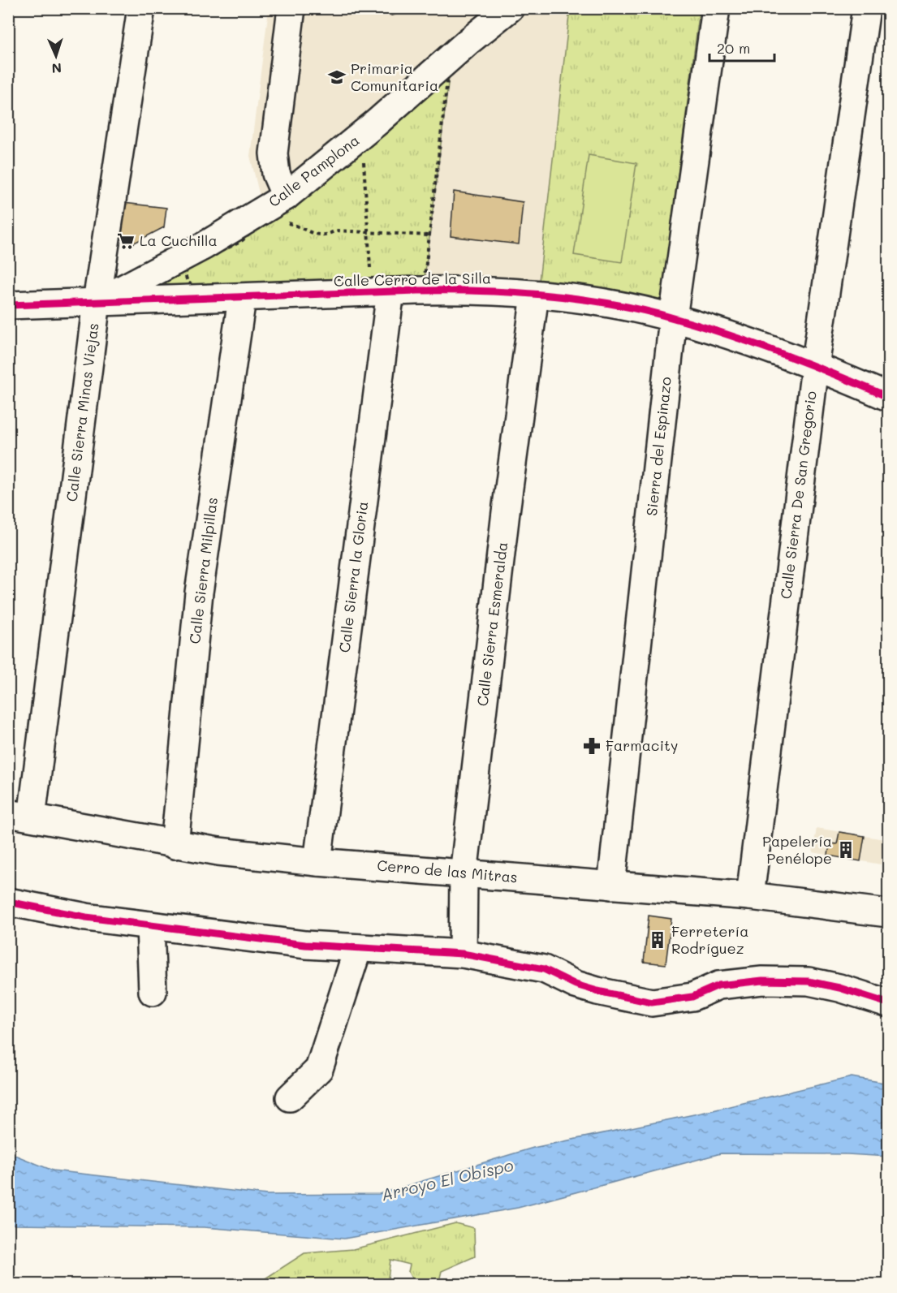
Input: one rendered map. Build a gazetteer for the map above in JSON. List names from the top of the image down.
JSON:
{
  "streets": {
    "street": [
      "Calle Pamplona",
      "Calle Cerro de la Silla",
      "Calle Sierra Minas Viejas",
      "Sierra del Espinazo",
      "Calle Sierra De San Gregorio",
      "Calle Sierra Milpillas",
      "Calle Sierra la Gloria",
      "Calle Sierra Esmeralda",
      "Cerro de las Mitras"
    ]
  },
  "crossings": [
    ["Calle Pamplona", "Calle Cerro de la Silla"],
    ["Calle Pamplona", "Calle Sierra Minas Viejas"],
    ["Calle Cerro de la Silla", "Calle Sierra Minas Viejas"],
    ["Calle Cerro de la Silla", "Sierra del Espinazo"],
    ["Calle Cerro de la Silla", "Calle Sierra De San Gregorio"],
    ["Calle Cerro de la Silla", "Calle Sierra Milpillas"],
    ["Calle Cerro de la Silla", "Calle Sierra la Gloria"],
    ["Calle Cerro de la Silla", "Calle Sierra Esmeralda"],
    ["Calle Sierra Minas Viejas", "Cerro de las Mitras"],
    ["Sierra del Espinazo", "Cerro de las Mitras"],
    ["Calle Sierra De San Gregorio", "Cerro de las Mitras"],
    ["Calle Sierra Milpillas", "Cerro de las Mitras"],
    ["Calle Sierra la Gloria", "Cerro de las Mitras"],
    ["Calle Sierra Esmeralda", "Cerro de las Mitras"]
  ],
  "water": ["Arroyo El Obispo"],
  "places": {
    "school or university": ["Primaria Comunitaria"],
    "supermarket": ["La Cuchilla"],
    "pharmacy": ["Farmacity"],
    "building": ["Papelería Penélope", "Ferretería Rodríguez"]
  },
  "scale_bar": "20 m",
  "north": "bottom"
}
